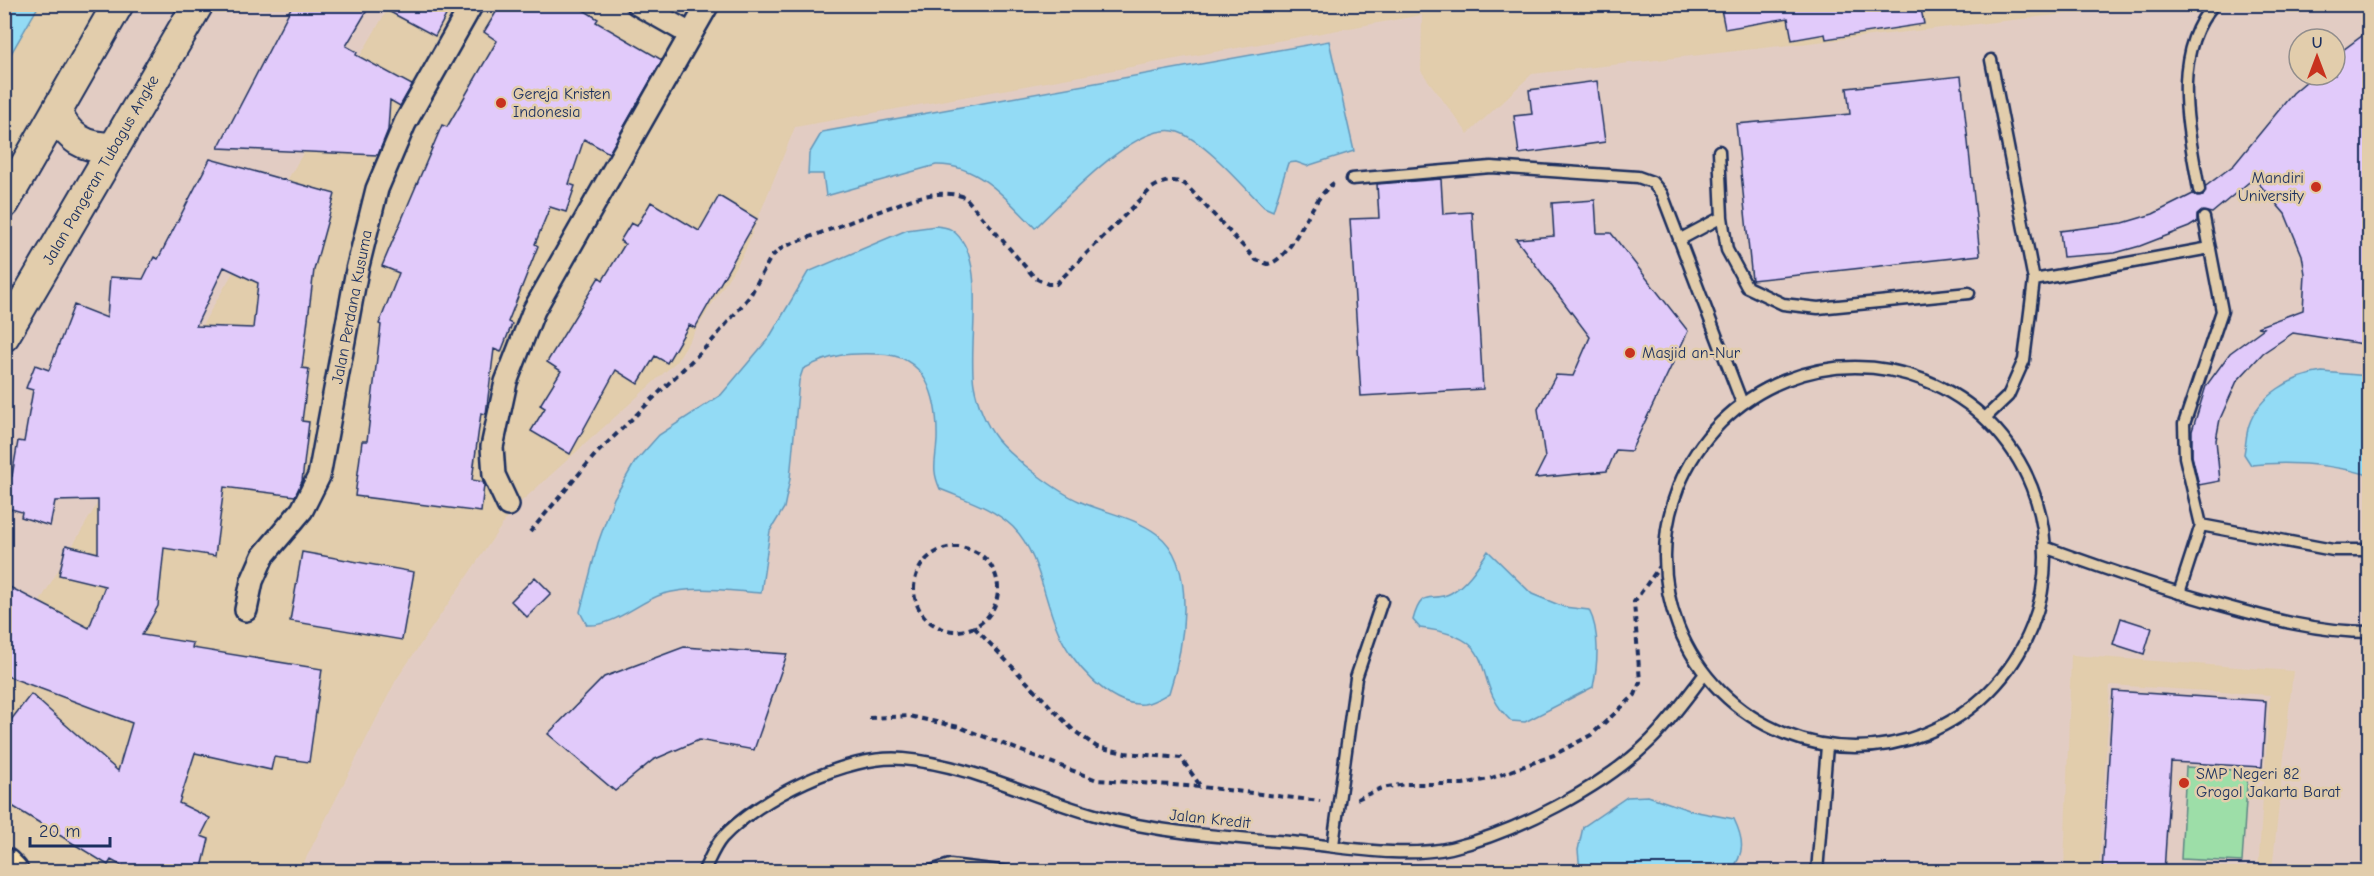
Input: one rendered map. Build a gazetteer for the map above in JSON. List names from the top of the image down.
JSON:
{
  "streets": {
    "main road": ["Jalan Pangeran Tubagus Angke"],
    "street": ["Jalan Perdana Kusuma"],
    "lane": ["Jalan Kredit"]
  },
  "places": [
    "Gereja Kristen Indonesia",
    "Mandiri University",
    "Masjid an-Nur",
    "SMP Negeri 82 Grogol Jakarta Barat"
  ],
  "scale_bar": "20 m",
  "north": "top"
}
